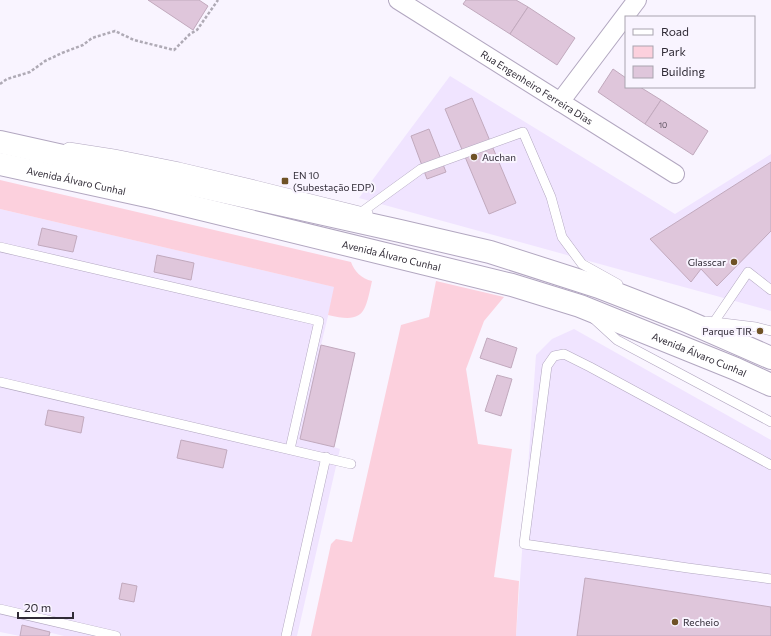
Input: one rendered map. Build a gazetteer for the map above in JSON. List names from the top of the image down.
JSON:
{
  "streets": {
    "main road": ["Avenida Álvaro Cunhal"],
    "street": ["Rua Engenheiro Ferreira Dias"]
  },
  "places": {
    "other": [
      "Auchan",
      "Glasscar",
      "Parque TIR",
      "Recheio"
    ],
    "transit": ["EN 10 (Subestação EDP)"]
  },
  "house_numbers": ["10"],
  "legend": ["Road", "Park", "Building"],
  "scale_bar": "20 m"
}
